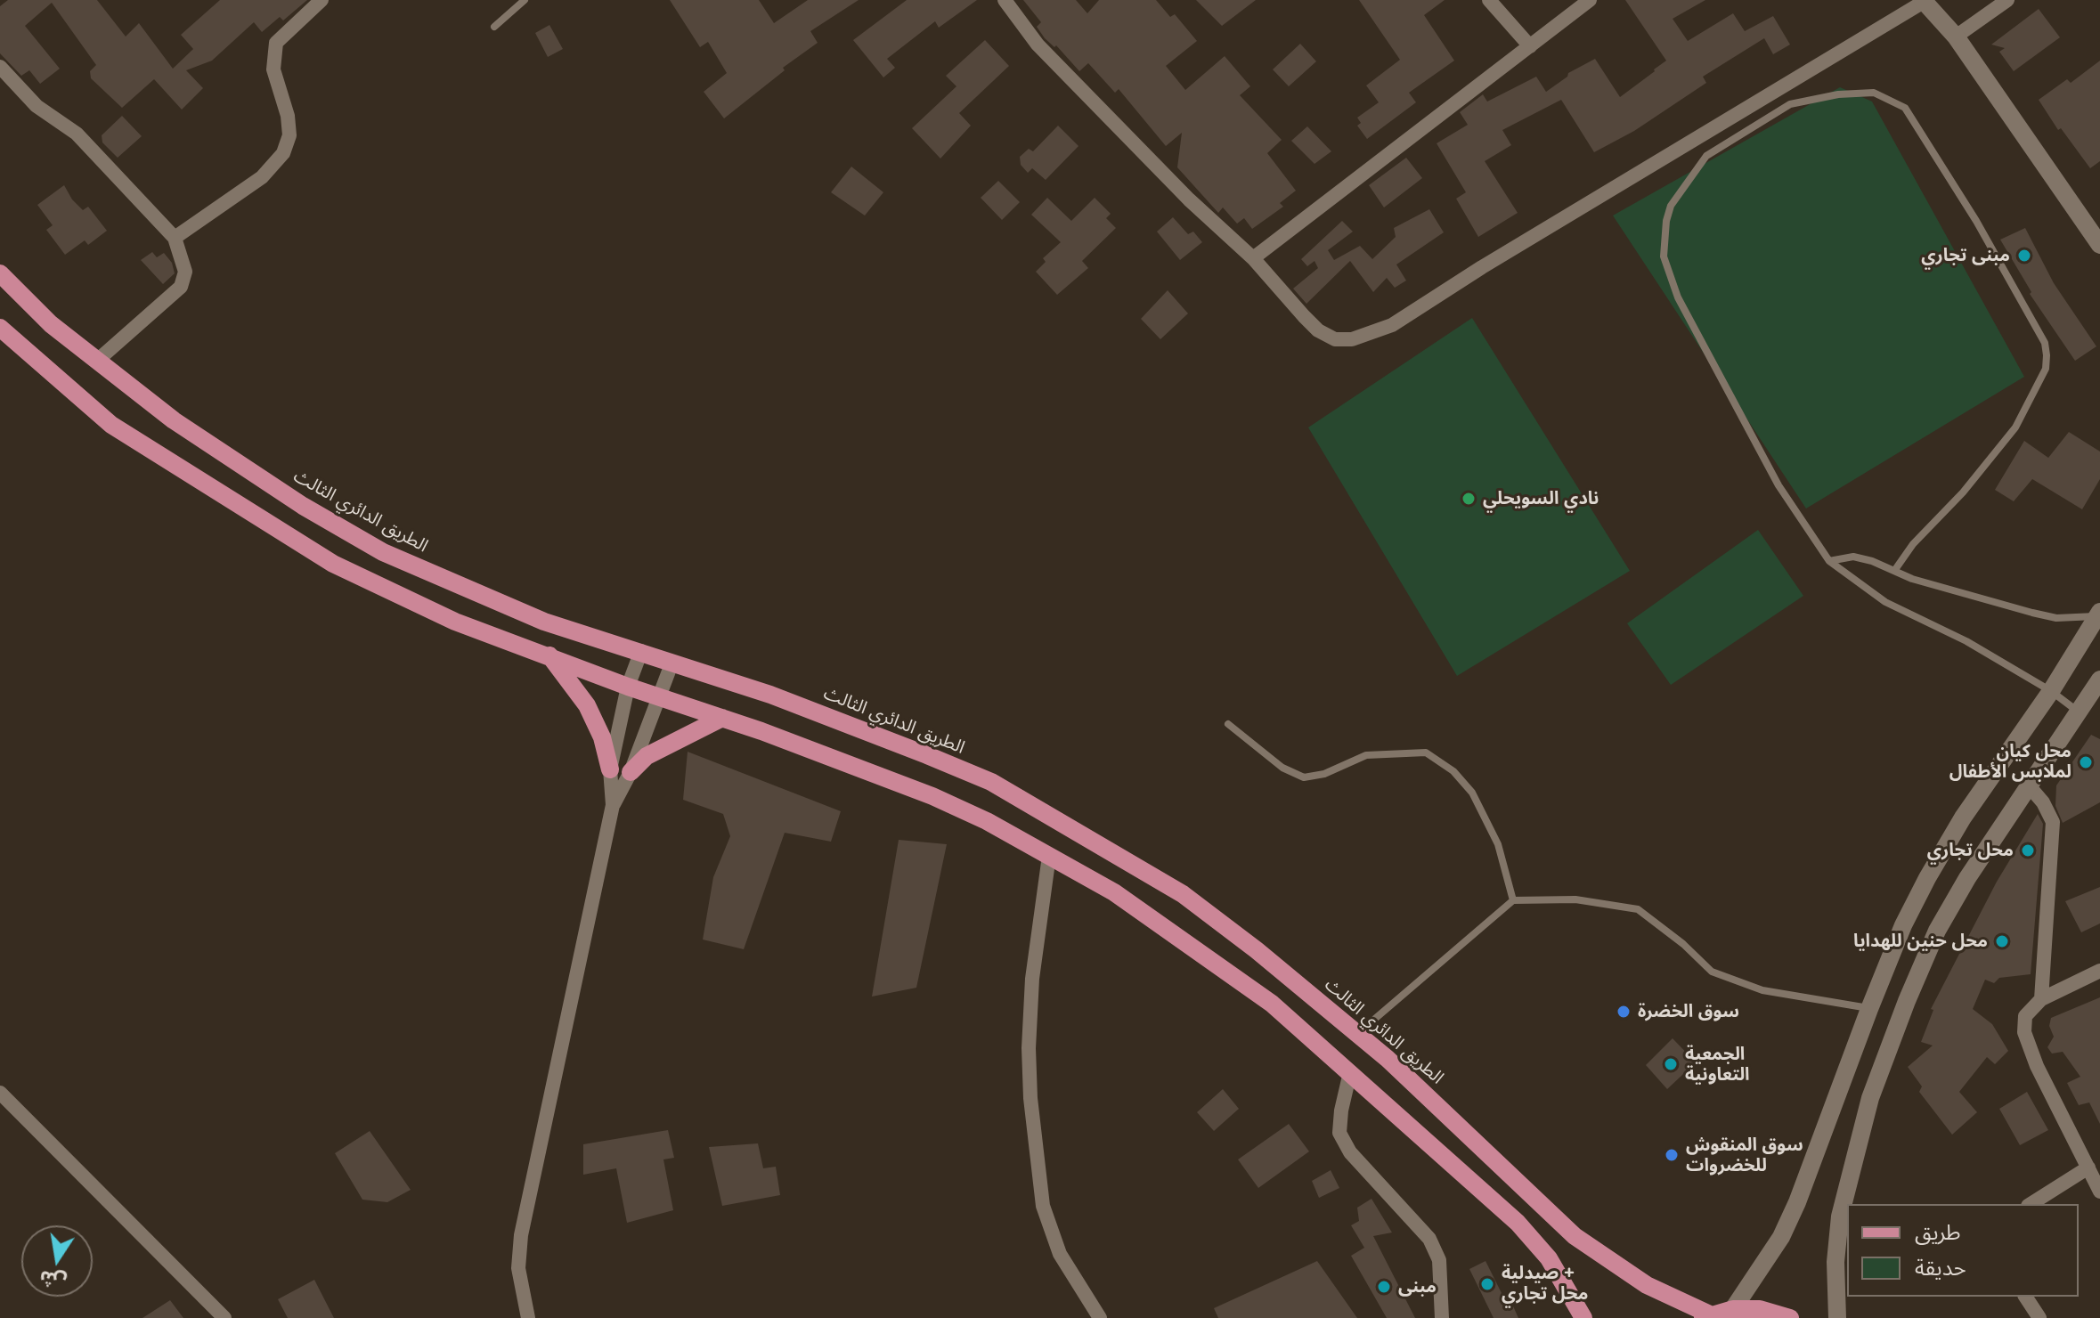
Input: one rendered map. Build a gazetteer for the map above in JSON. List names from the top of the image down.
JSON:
{
  "streets": {
    "main road": ["الطريق الدائري الثالث"]
  },
  "places": [
    "مبنى تجاري",
    "نادي السويحلي",
    "محل كيان لملابس الأطفال",
    "محل تجاري",
    "محل حنين للهدايا",
    "سوق الخضرة",
    "الجمعية التعاونية",
    "سوق المنقوش للخضروات",
    "صيدلية + محل تجاري",
    "مبنى"
  ],
  "legend": ["طريق", "حديقة"],
  "north": "bottom"
}
